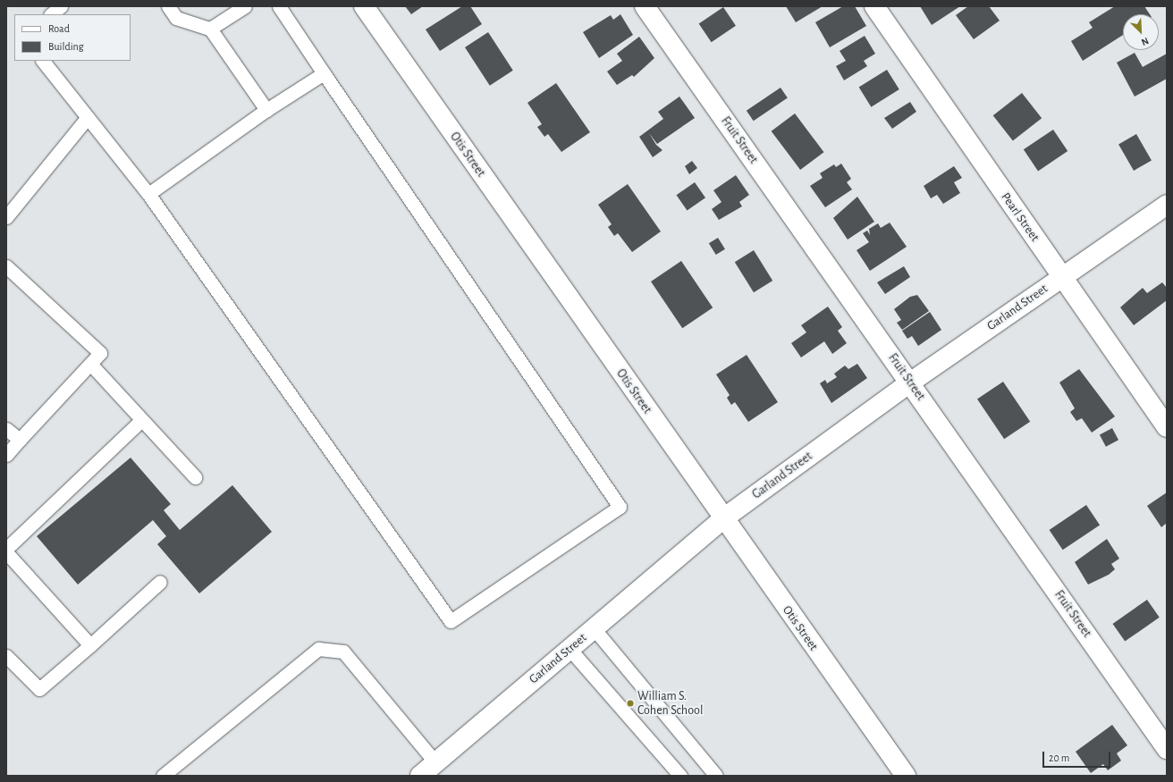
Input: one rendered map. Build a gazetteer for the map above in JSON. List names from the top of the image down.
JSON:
{
  "streets": {
    "street": [
      "Fruit Street",
      "Otis Street",
      "Pearl Street",
      "Garland Street"
    ]
  },
  "crossings": [
    ["Fruit Street", "Garland Street"],
    ["Otis Street", "Garland Street"],
    ["Pearl Street", "Garland Street"]
  ],
  "places": ["William S. Cohen School"],
  "legend": ["Road", "Building"],
  "scale_bar": "20 m",
  "north": "bottom right"
}
